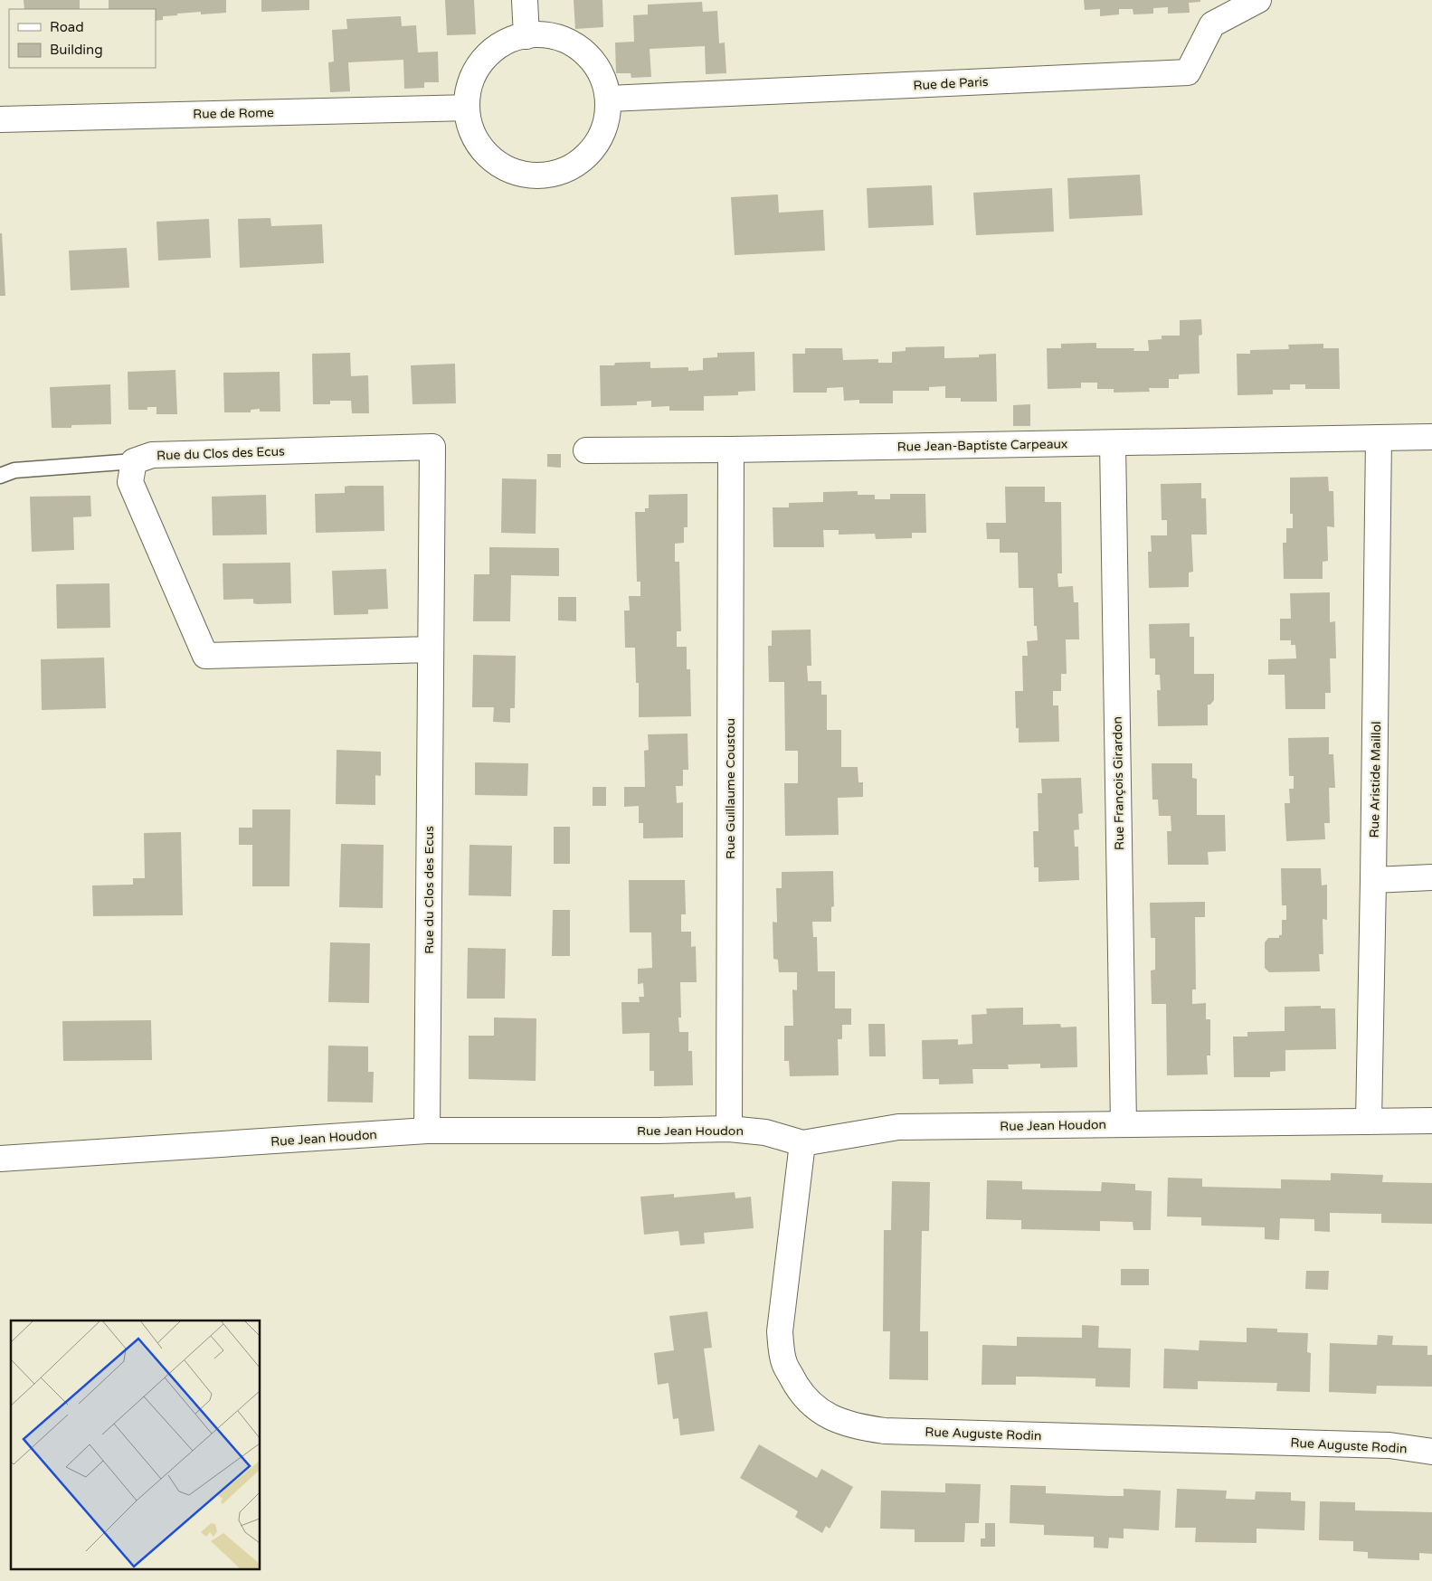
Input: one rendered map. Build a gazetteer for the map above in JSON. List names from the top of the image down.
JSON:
{
  "streets": {
    "street": [
      "Rue de Paris",
      "Rue de Rome",
      "Rue Jean-Baptiste Carpeaux",
      "Rue du Clos des Ecus",
      "Rue Aristide Maillol",
      "Rue François Girardon",
      "Rue Guillaume Coustou",
      "Rue Jean Houdon",
      "Rue Auguste Rodin"
    ]
  },
  "crossings": [
    ["Rue de Paris", "Rue de Rome"],
    ["Rue Jean-Baptiste Carpeaux", "Rue Aristide Maillol"],
    ["Rue Jean-Baptiste Carpeaux", "Rue François Girardon"],
    ["Rue Jean-Baptiste Carpeaux", "Rue Guillaume Coustou"],
    ["Rue du Clos des Ecus", "Rue Jean Houdon"],
    ["Rue Aristide Maillol", "Rue Jean Houdon"],
    ["Rue François Girardon", "Rue Jean Houdon"],
    ["Rue Guillaume Coustou", "Rue Jean Houdon"],
    ["Rue Jean Houdon", "Rue Auguste Rodin"]
  ],
  "legend": ["Road", "Building"]
}
